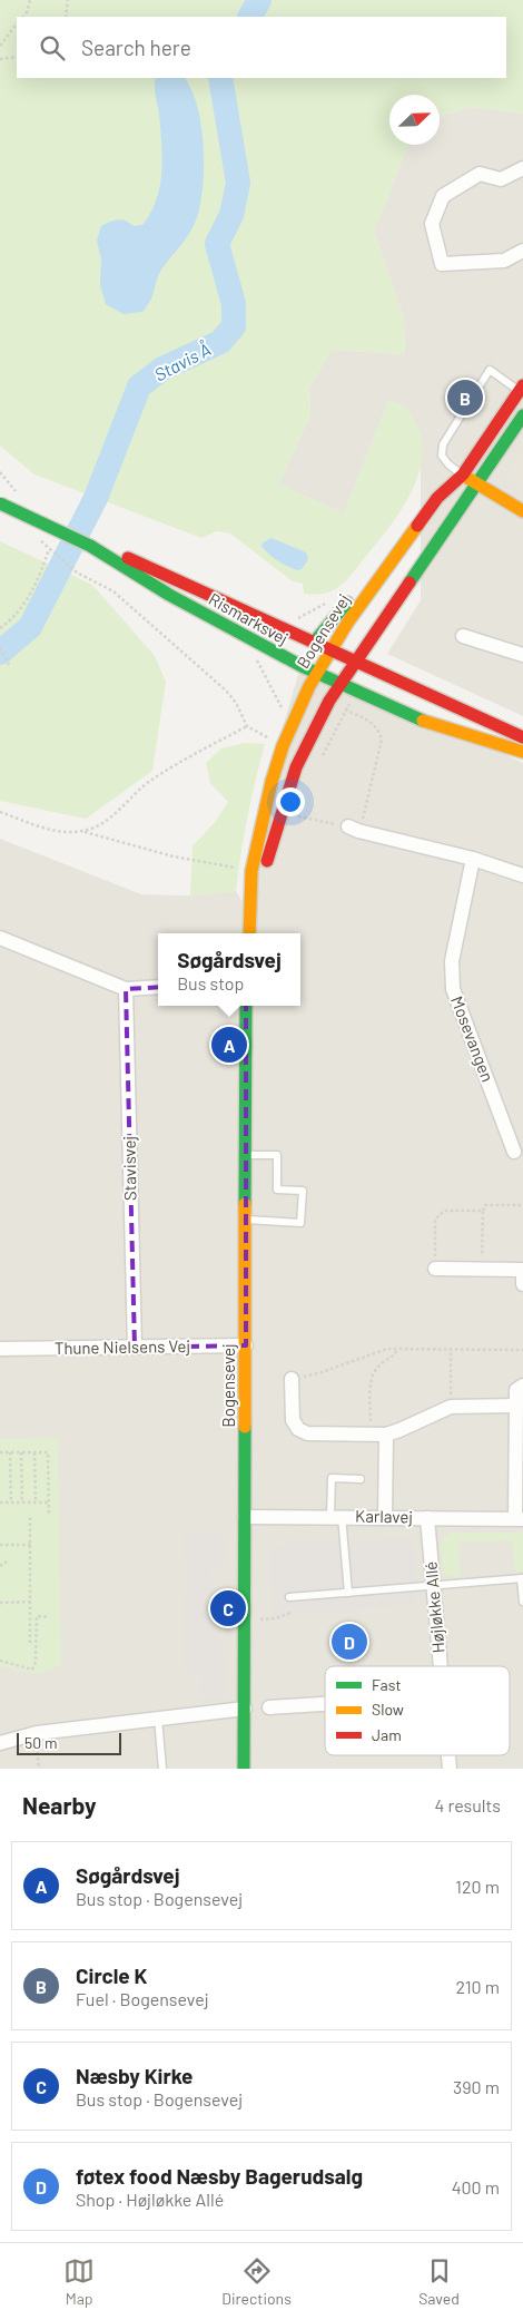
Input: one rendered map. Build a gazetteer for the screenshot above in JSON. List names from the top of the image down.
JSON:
{
  "streets": {
    "main road": ["Rismarksvej", "Bogensevej"],
    "street": [
      "Mosevangen",
      "Stavisvej",
      "Thune Nielsens Vej",
      "Karlavej",
      "Højløkke Allé"
    ]
  },
  "crossings": [
    ["Rismarksvej", "Bogensevej"],
    ["Bogensevej", "Thune Nielsens Vej"],
    ["Bogensevej", "Karlavej"],
    ["Stavisvej", "Thune Nielsens Vej"],
    ["Karlavej", "Højløkke Allé"]
  ],
  "water": ["Stavis Å"],
  "legend": ["Fast", "Slow", "Jam"],
  "scale_bar": "50 m",
  "north": "top right",
  "page": {
    "search": "Search here",
    "pins": [
      "B",
      "A",
      "C",
      "D"
    ],
    "popup": ["Søgårdsvej", "Bus stop"],
    "scale": "50 m",
    "heading": ["Nearby", "4 results"],
    "list": [
      {
        "mark": "A",
        "name": "Søgårdsvej",
        "note": "Bus stop · Bogensevej",
        "value": "120 m"
      },
      {
        "mark": "B",
        "name": "Circle K",
        "note": "Fuel · Bogensevej",
        "value": "210 m"
      },
      {
        "mark": "C",
        "name": "Næsby Kirke",
        "note": "Bus stop · Bogensevej",
        "value": "390 m"
      },
      {
        "mark": "D",
        "name": "føtex food Næsby Bagerudsalg",
        "note": "Shop · Højløkke Allé",
        "value": "400 m"
      }
    ],
    "nav": ["Map", "Directions", "Saved"]
  }
}
